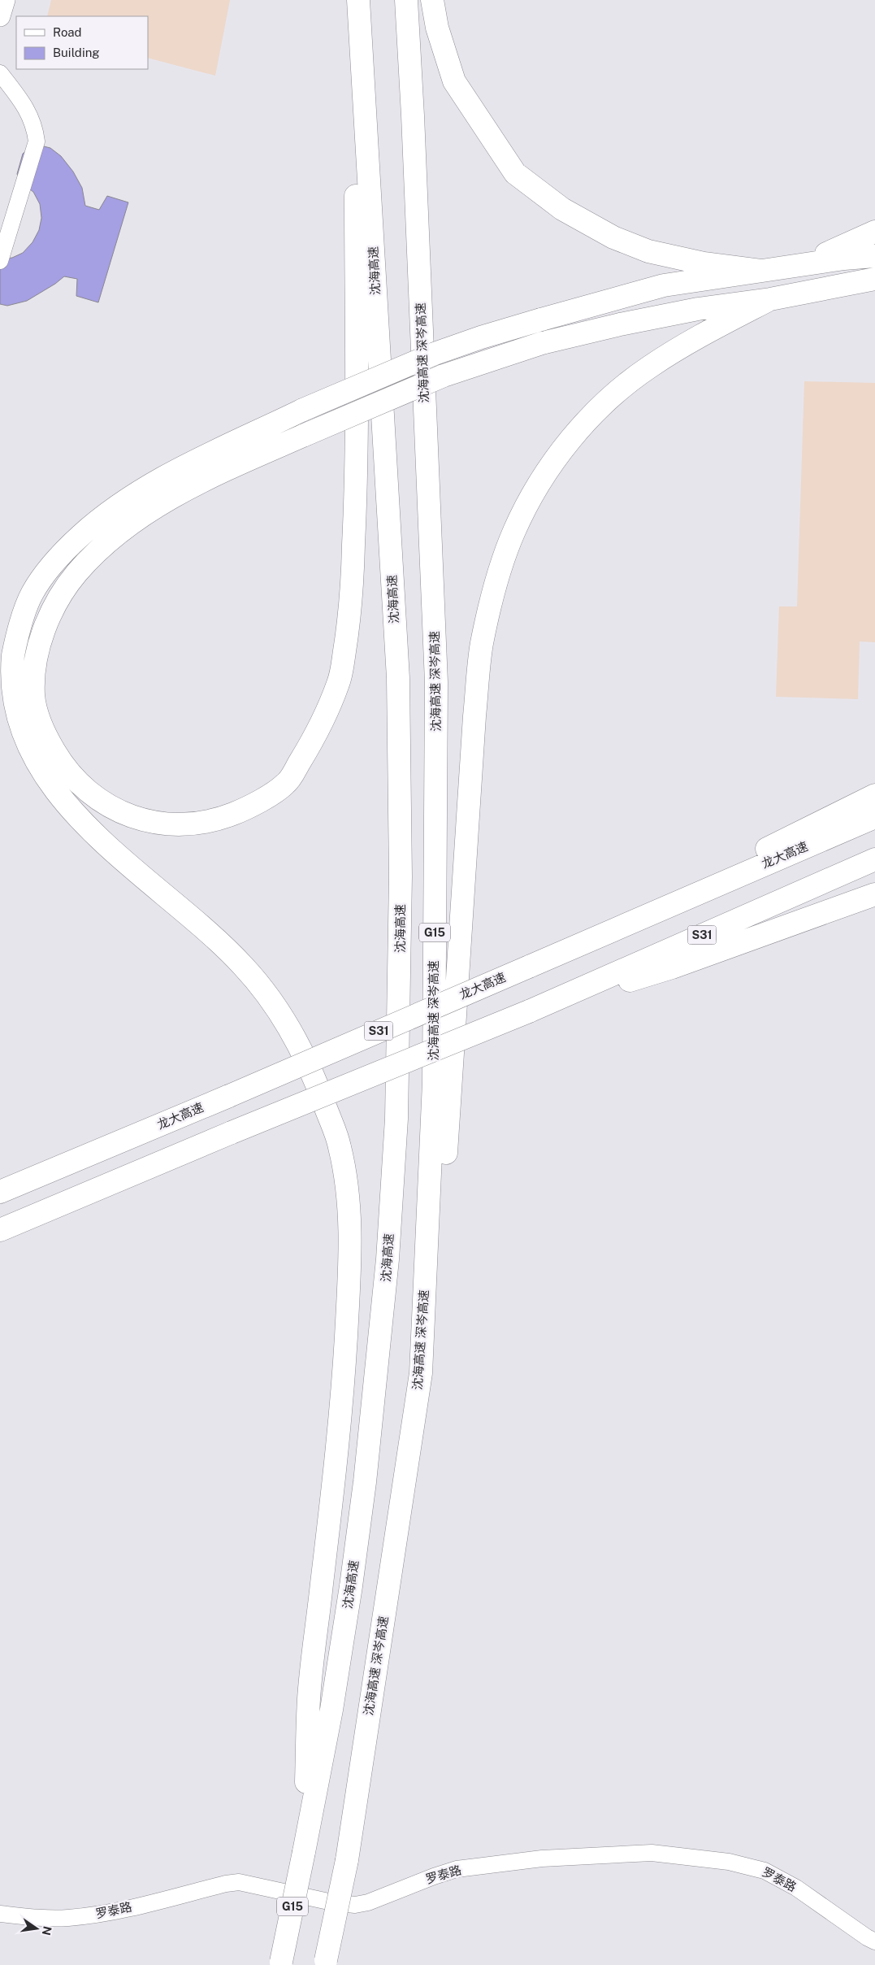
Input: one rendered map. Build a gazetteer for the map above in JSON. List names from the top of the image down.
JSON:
{
  "streets": {
    "highway": [
      "沈海高速",
      "沈海高速 深岑高速",
      "龙大高速",
      "G15",
      "S31"
    ],
    "street": ["罗泰路"]
  },
  "crossings": [
    ["沈海高速", "G15"]
  ],
  "legend": ["Road", "Building"],
  "north": "right"
}
